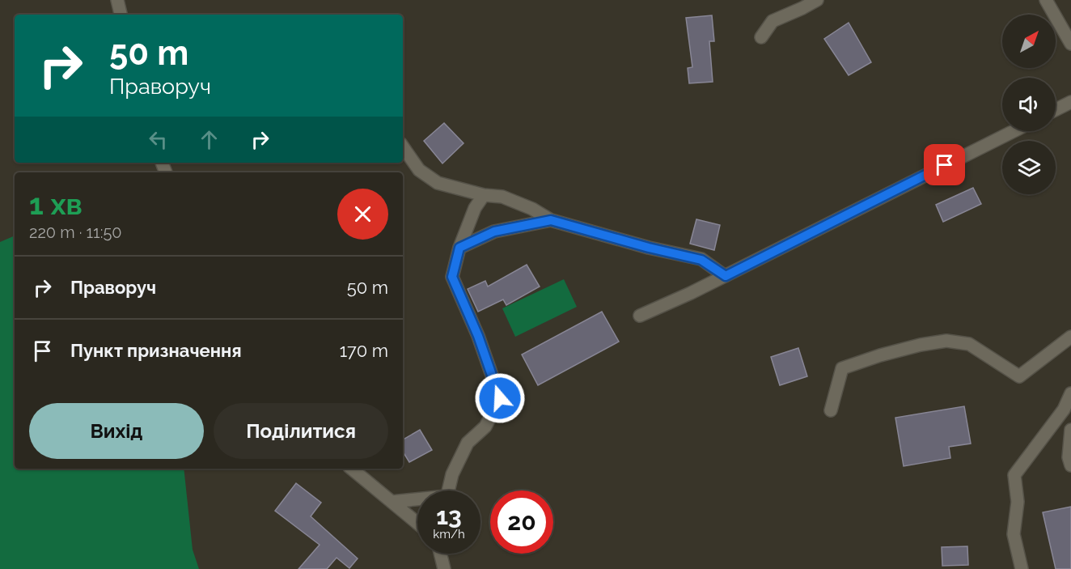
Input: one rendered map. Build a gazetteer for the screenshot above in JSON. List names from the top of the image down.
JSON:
{
  "north": "top right",
  "page": {
    "turn": ["50 m", "Праворуч"],
    "heading": ["1 хв", "220 m · 11:50"],
    "list": [
      {
        "name": "Праворуч",
        "value": "50 m"
      },
      {
        "name": "Пункт призначення",
        "value": "170 m"
      }
    ],
    "buttons": ["Вихід", "Поділитися"],
    "speed": "13 km/h",
    "limit": "20"
  }
}
